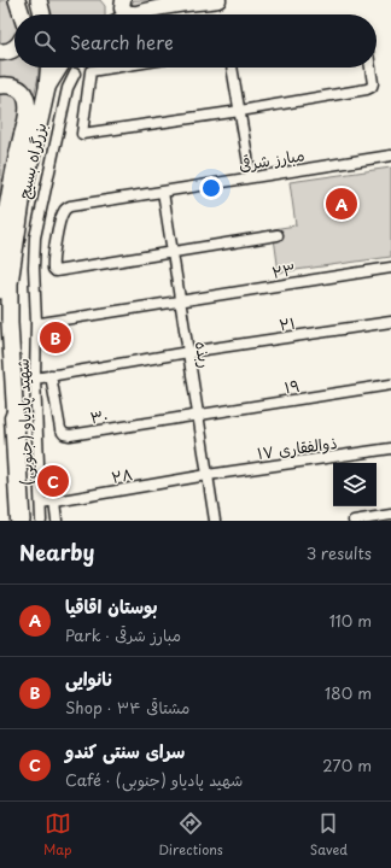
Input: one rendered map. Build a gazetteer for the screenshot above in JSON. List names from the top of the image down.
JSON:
{
  "streets": {
    "highway": ["بزرگراه بسیج"],
    "street": [
      "مبارز شرقی",
      "۲۳",
      "۲۱",
      "ربذه",
      "۱۹",
      "۳۰",
      "شهید پادیاو (جنوبی)",
      "ذوالفقاری ۱۷",
      "۲۸"
    ]
  },
  "crossings": [
    ["مبارز شرقی", "ربذه"],
    ["۲۳", "ربذه"],
    ["۲۳", "شهید پادیاو (جنوبی)"],
    ["۲۱", "ربذه"],
    ["۲۱", "۳۰"],
    ["۲۱", "شهید پادیاو (جنوبی)"],
    ["ربذه", "۱۹"],
    ["ربذه", "۳۰"],
    ["ربذه", "ذوالفقاری ۱۷"],
    ["ربذه", "۲۸"],
    ["۱۹", "۳۰"],
    ["شهید پادیاو (جنوبی)", "۲۸"],
    ["ذوالفقاری ۱۷", "۲۸"]
  ],
  "page": {
    "search": "Search here",
    "pins": ["A", "B", "C"],
    "heading": ["Nearby", "3 results"],
    "list": [
      {
        "mark": "A",
        "name": "بوستان اقاقیا",
        "note": "Park · مبارز شرقی",
        "value": "110 m"
      },
      {
        "mark": "B",
        "name": "نانوایی",
        "note": "Shop · ۳۴ مشتاقی",
        "value": "180 m"
      },
      {
        "mark": "C",
        "name": "سرای سنتی کندو",
        "note": "Café · شهید پادیاو (جنوبی)",
        "value": "270 m"
      }
    ],
    "nav": ["Map", "Directions", "Saved"]
  }
}
